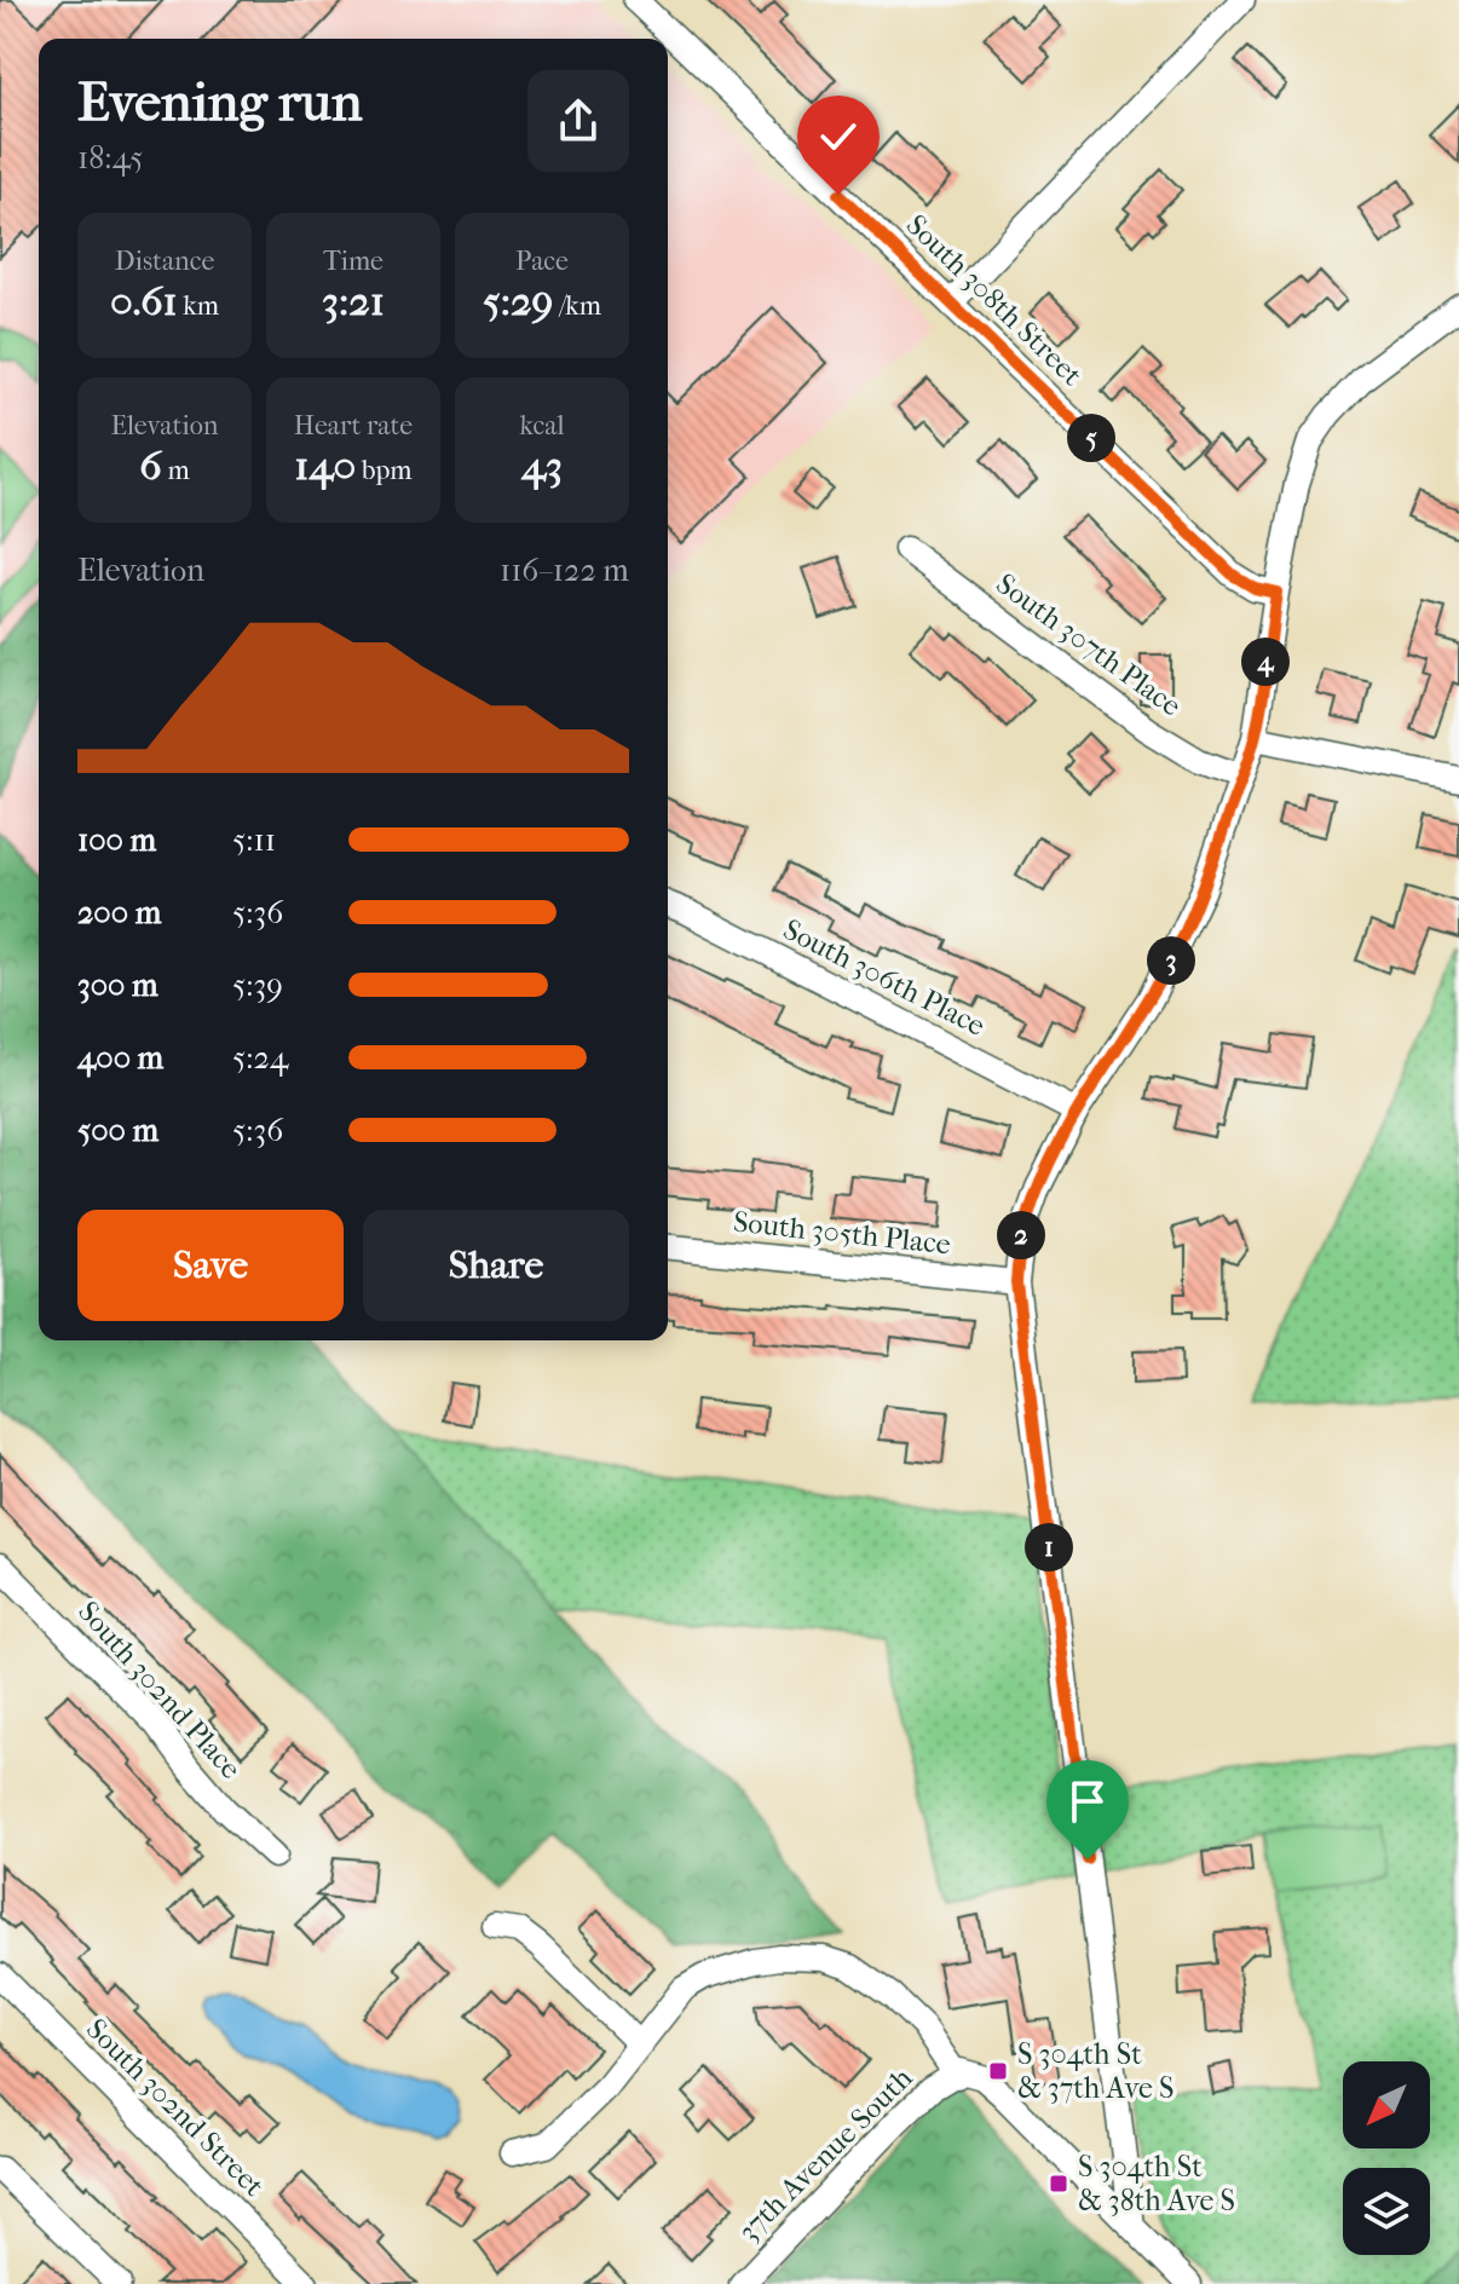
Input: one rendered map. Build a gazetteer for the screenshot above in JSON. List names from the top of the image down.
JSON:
{
  "streets": {
    "street": [
      "South 308th Street",
      "South 307th Place",
      "South 306th Place",
      "South 305th Place",
      "South 302nd Place",
      "South 302nd Street",
      "37th Avenue South"
    ]
  },
  "places": {
    "transit": ["S 304th St & 37th Ave S", "S 304th St & 38th Ave S"]
  },
  "north": "bottom left",
  "page": {
    "heading": ["Evening run", "18:45"],
    "stats": [
      ["Distance", "0.61 km"],
      ["Time", "3:21"],
      ["Pace", "5:29 /km"],
      ["Elevation", "6 m"],
      ["Heart rate", "140 bpm"],
      ["kcal", "43"]
    ],
    "pins": [
      "5",
      "4",
      "3",
      "2",
      "1"
    ],
    "chart": ["Elevation", "116–122 m"],
    "list": [
      {
        "name": "100 m",
        "note": "5:11"
      },
      {
        "name": "200 m",
        "note": "5:36"
      },
      {
        "name": "300 m",
        "note": "5:39"
      },
      {
        "name": "400 m",
        "note": "5:24"
      },
      {
        "name": "500 m",
        "note": "5:36"
      }
    ],
    "buttons": ["Save", "Share"]
  }
}
